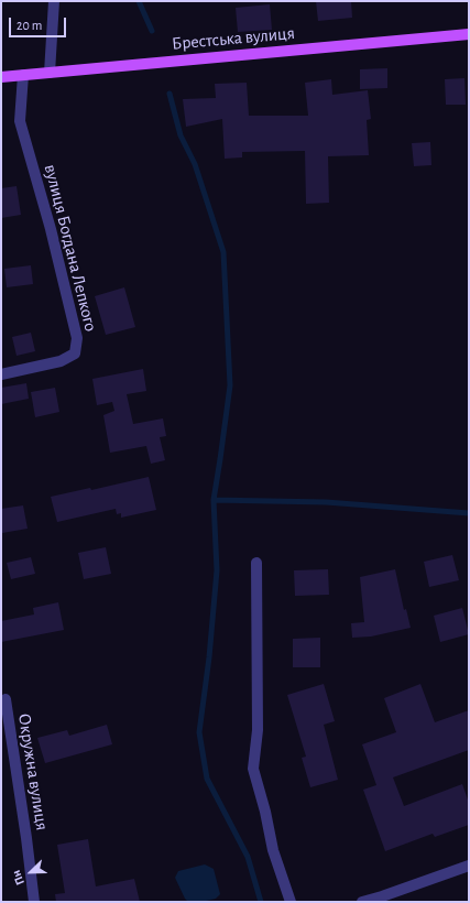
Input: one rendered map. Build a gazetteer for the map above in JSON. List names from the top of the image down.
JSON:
{
  "streets": {
    "main road": ["Брестська вулиця"],
    "street": ["вулиця Богдана Лепкого", "Окружна вулиця"]
  },
  "crossings": [
    ["Брестська вулиця", "вулиця Богдана Лепкого"]
  ],
  "scale_bar": "20 m",
  "north": "bottom left"
}
